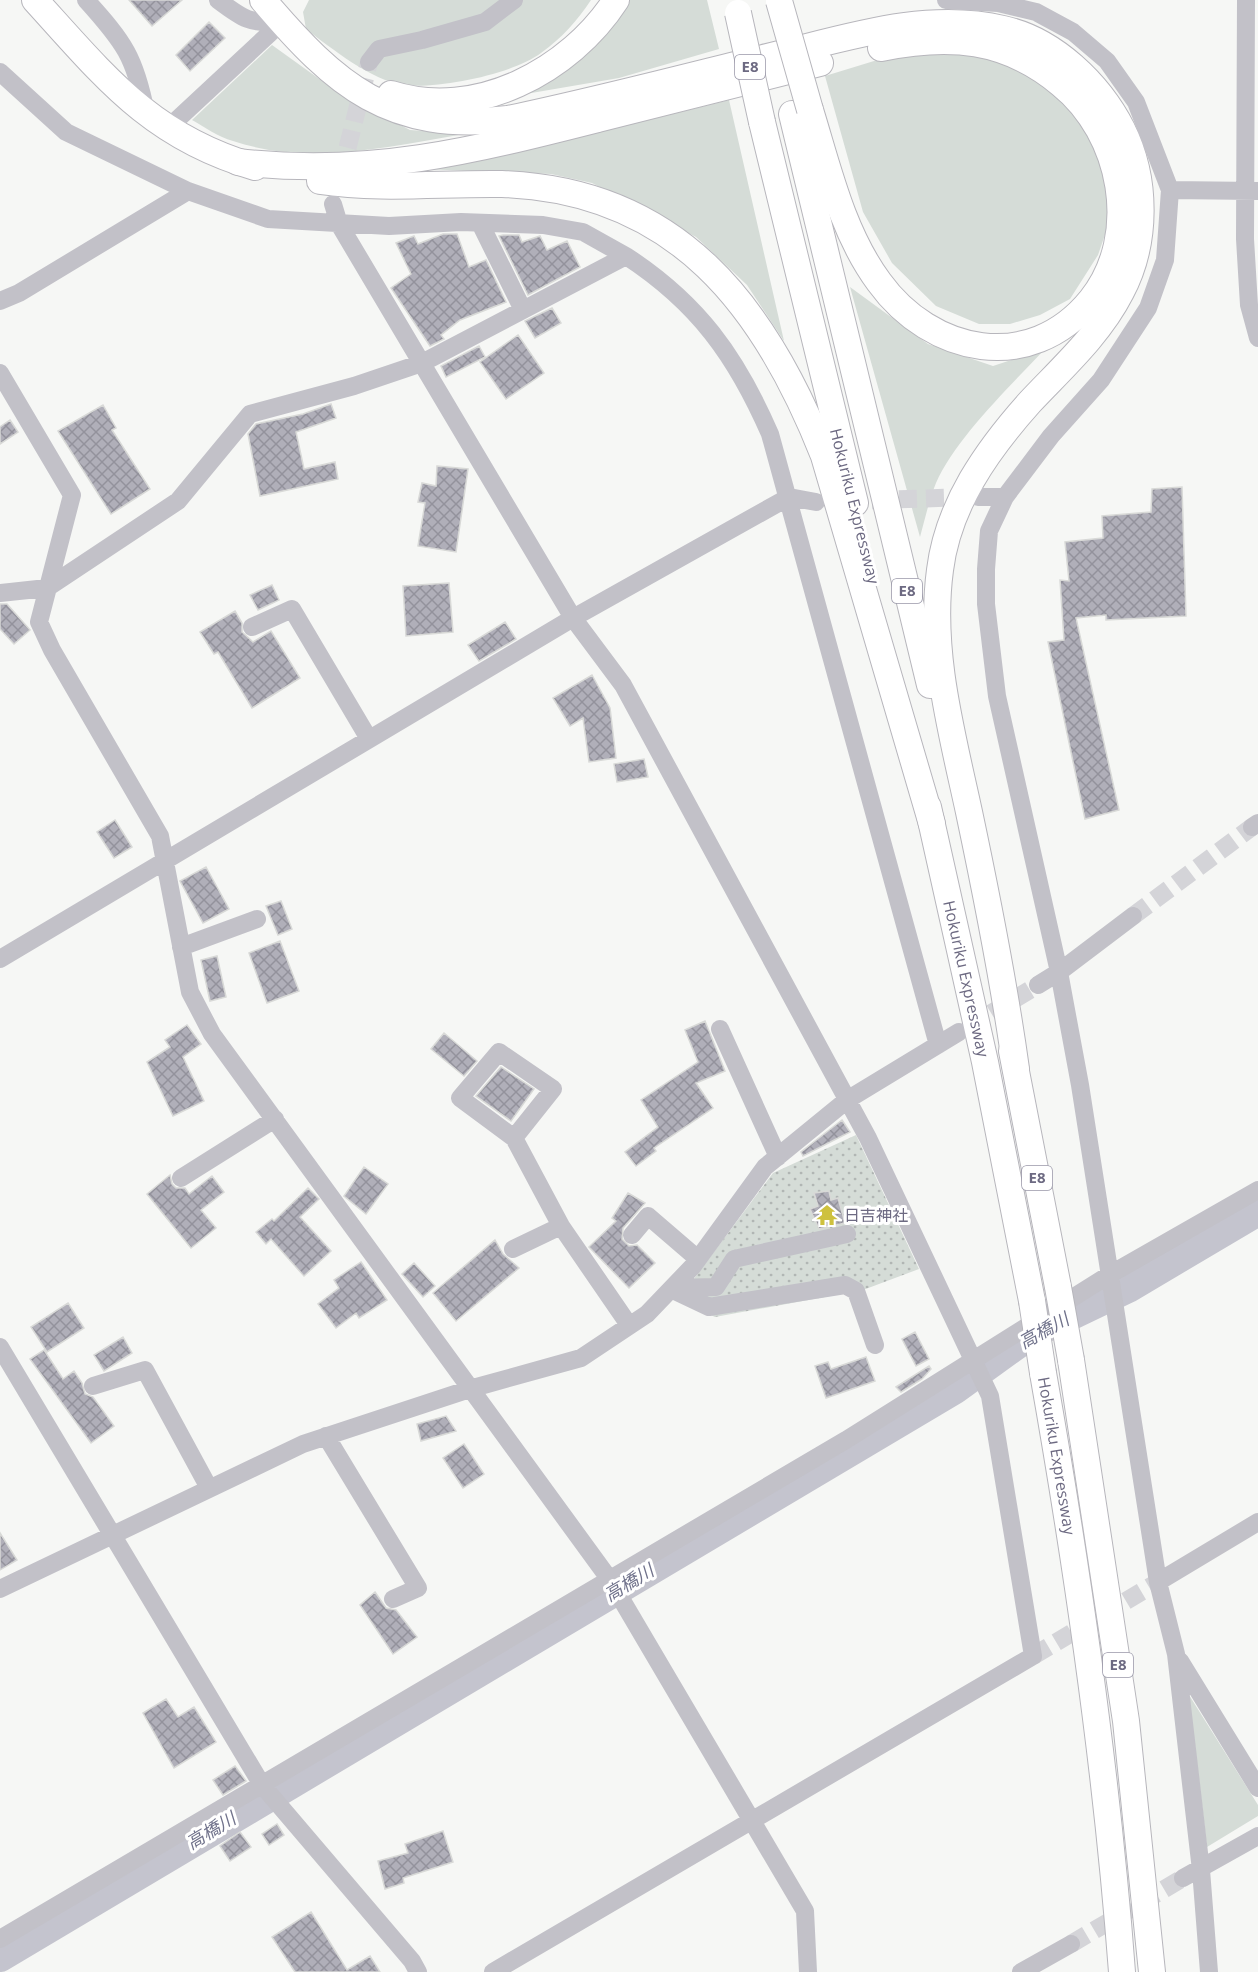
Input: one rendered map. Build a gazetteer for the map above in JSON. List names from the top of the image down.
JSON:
{
  "streets": {
    "highway": ["E8", "Hokuriku Expressway"]
  },
  "water": ["高橋川"],
  "places": {
    "temple": ["日吉神社"]
  }
}
